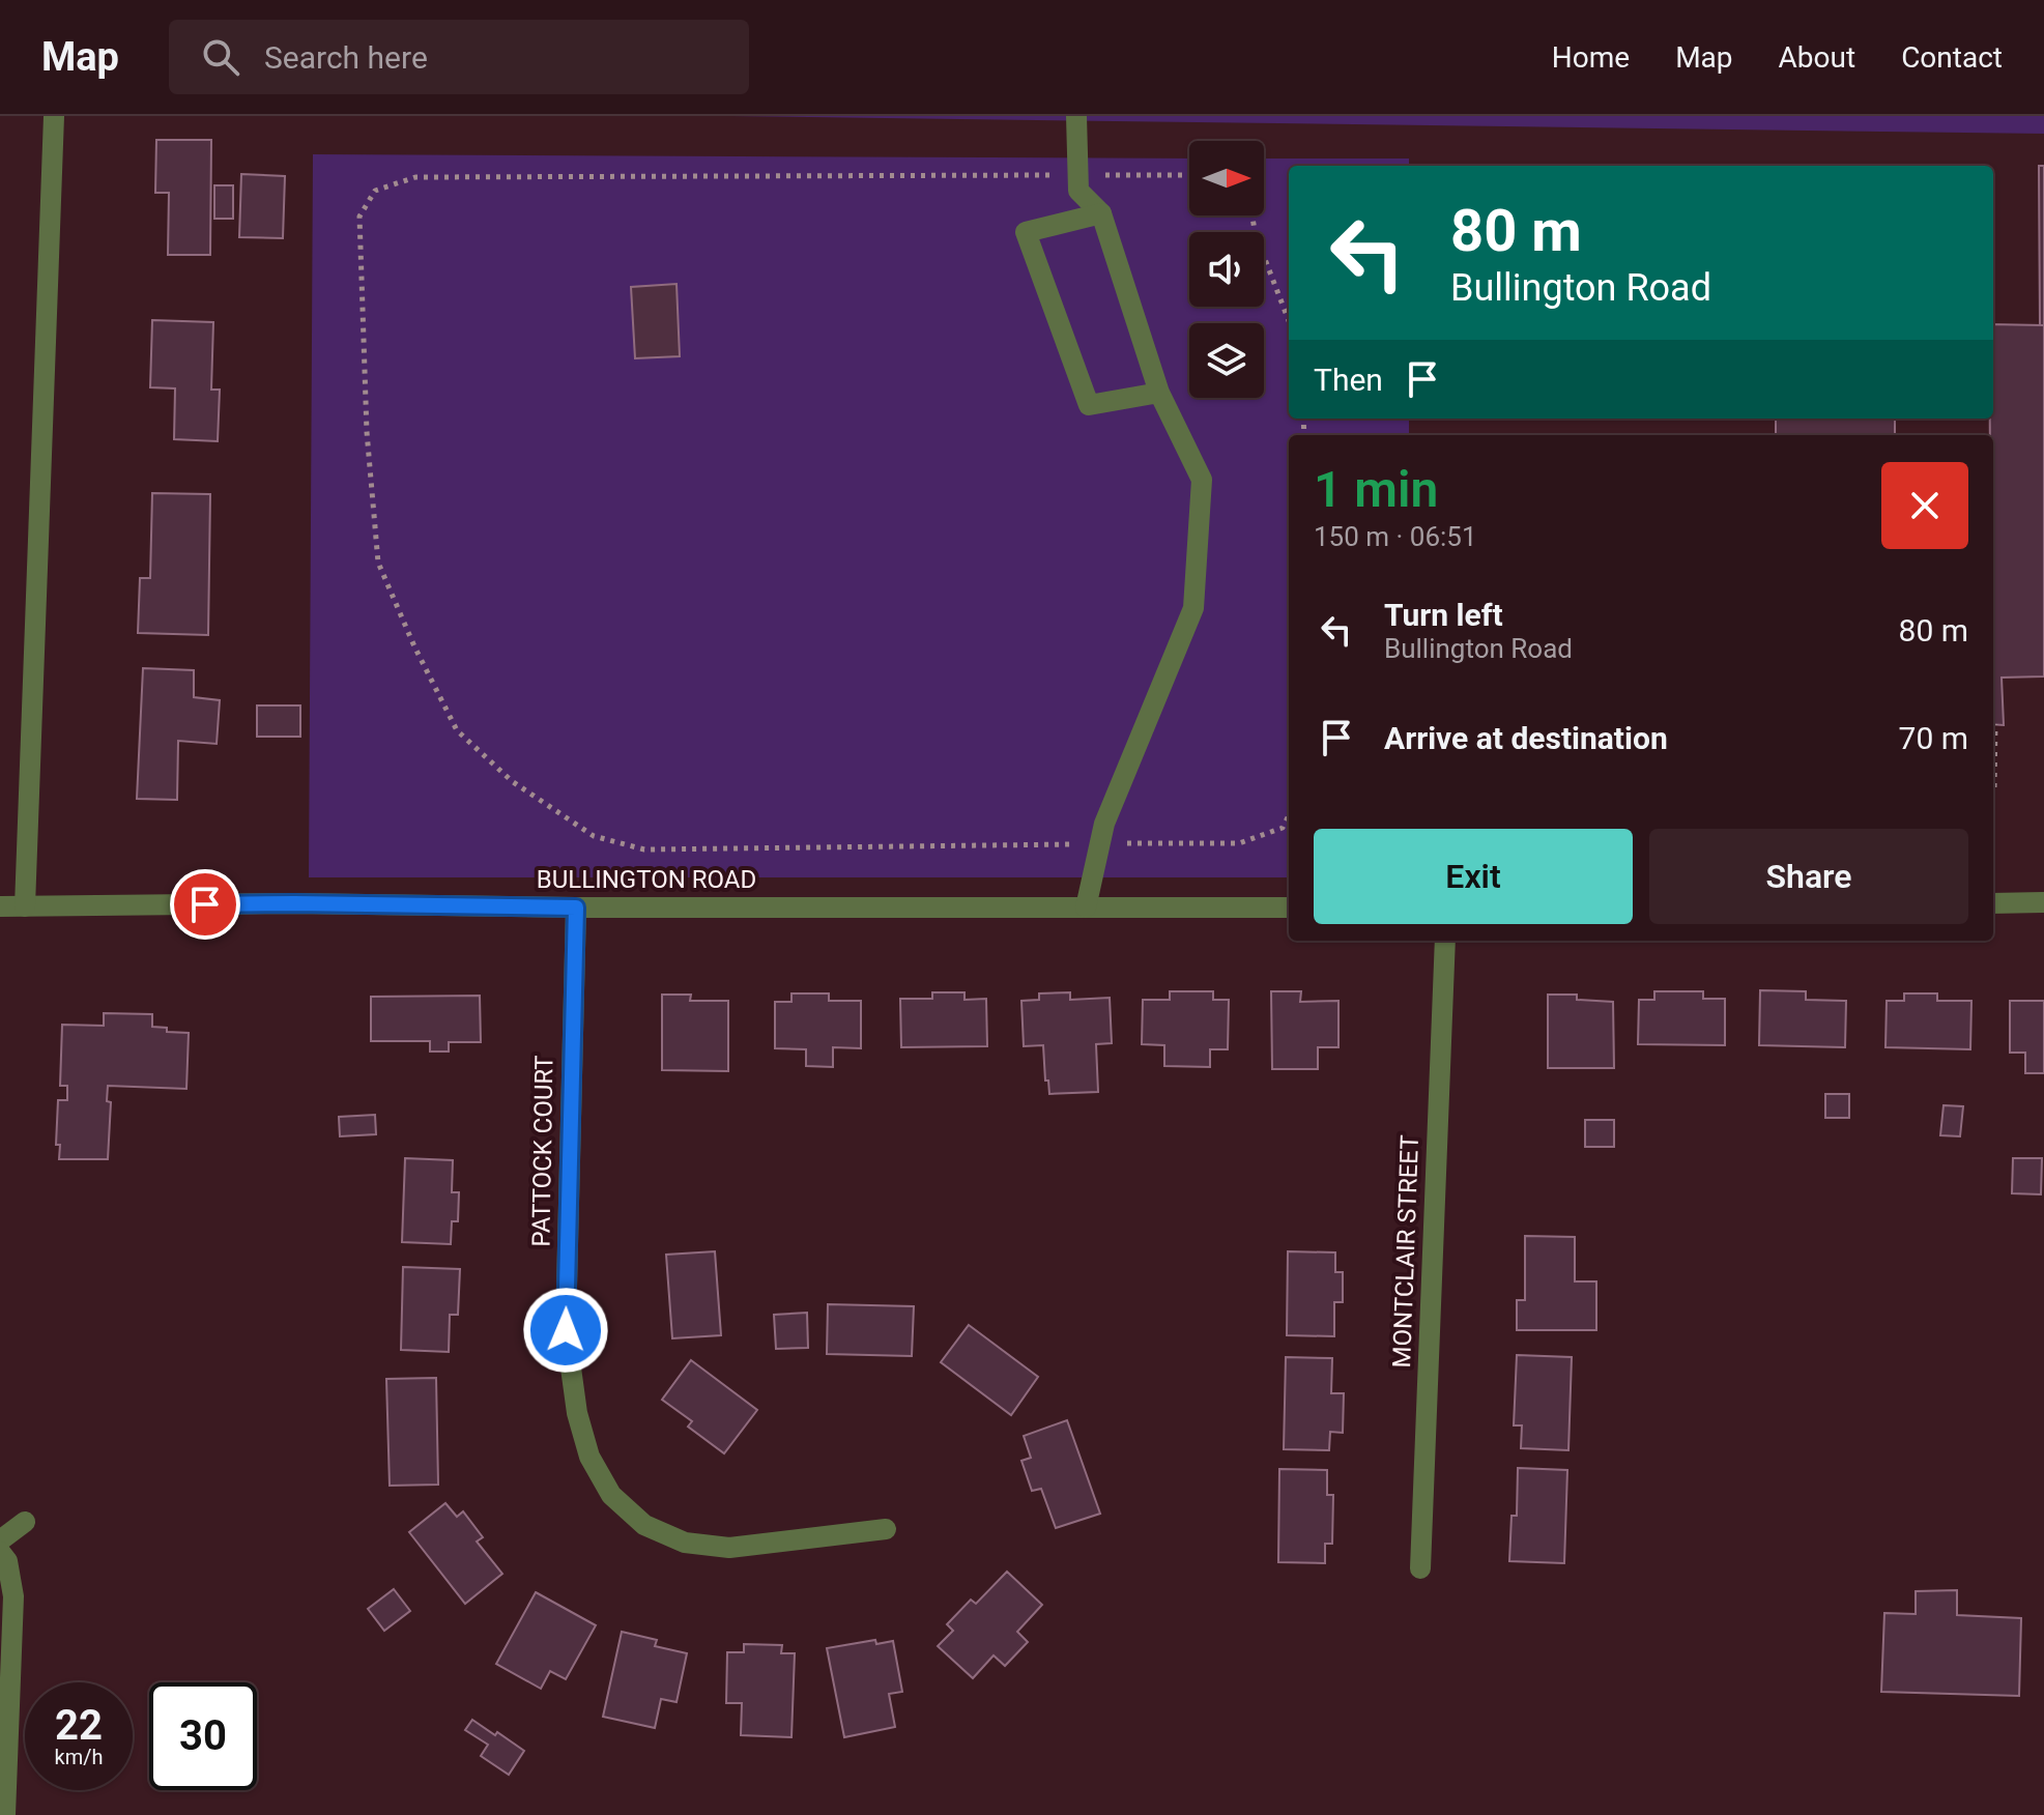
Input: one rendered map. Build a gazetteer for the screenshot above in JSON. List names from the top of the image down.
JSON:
{
  "streets": {
    "street": ["BULLINGTON ROAD", "PATTOCK COURT", "MONTCLAIR STREET"]
  },
  "crossings": [
    ["BULLINGTON ROAD", "PATTOCK COURT"]
  ],
  "north": "right",
  "page": {
    "header": "Map",
    "search": "Search here",
    "nav": [
      "Home",
      "Map",
      "About",
      "Contact"
    ],
    "turn": ["80 m", "Bullington Road"],
    "then": "Then",
    "heading": ["1 min", "150 m · 06:51"],
    "list": [
      {
        "name": "Turn left",
        "note": "Bullington Road",
        "value": "80 m"
      },
      {
        "name": "Arrive at destination",
        "value": "70 m"
      }
    ],
    "buttons": ["Exit", "Share"],
    "speed": "22 km/h",
    "limit": "30"
  }
}
